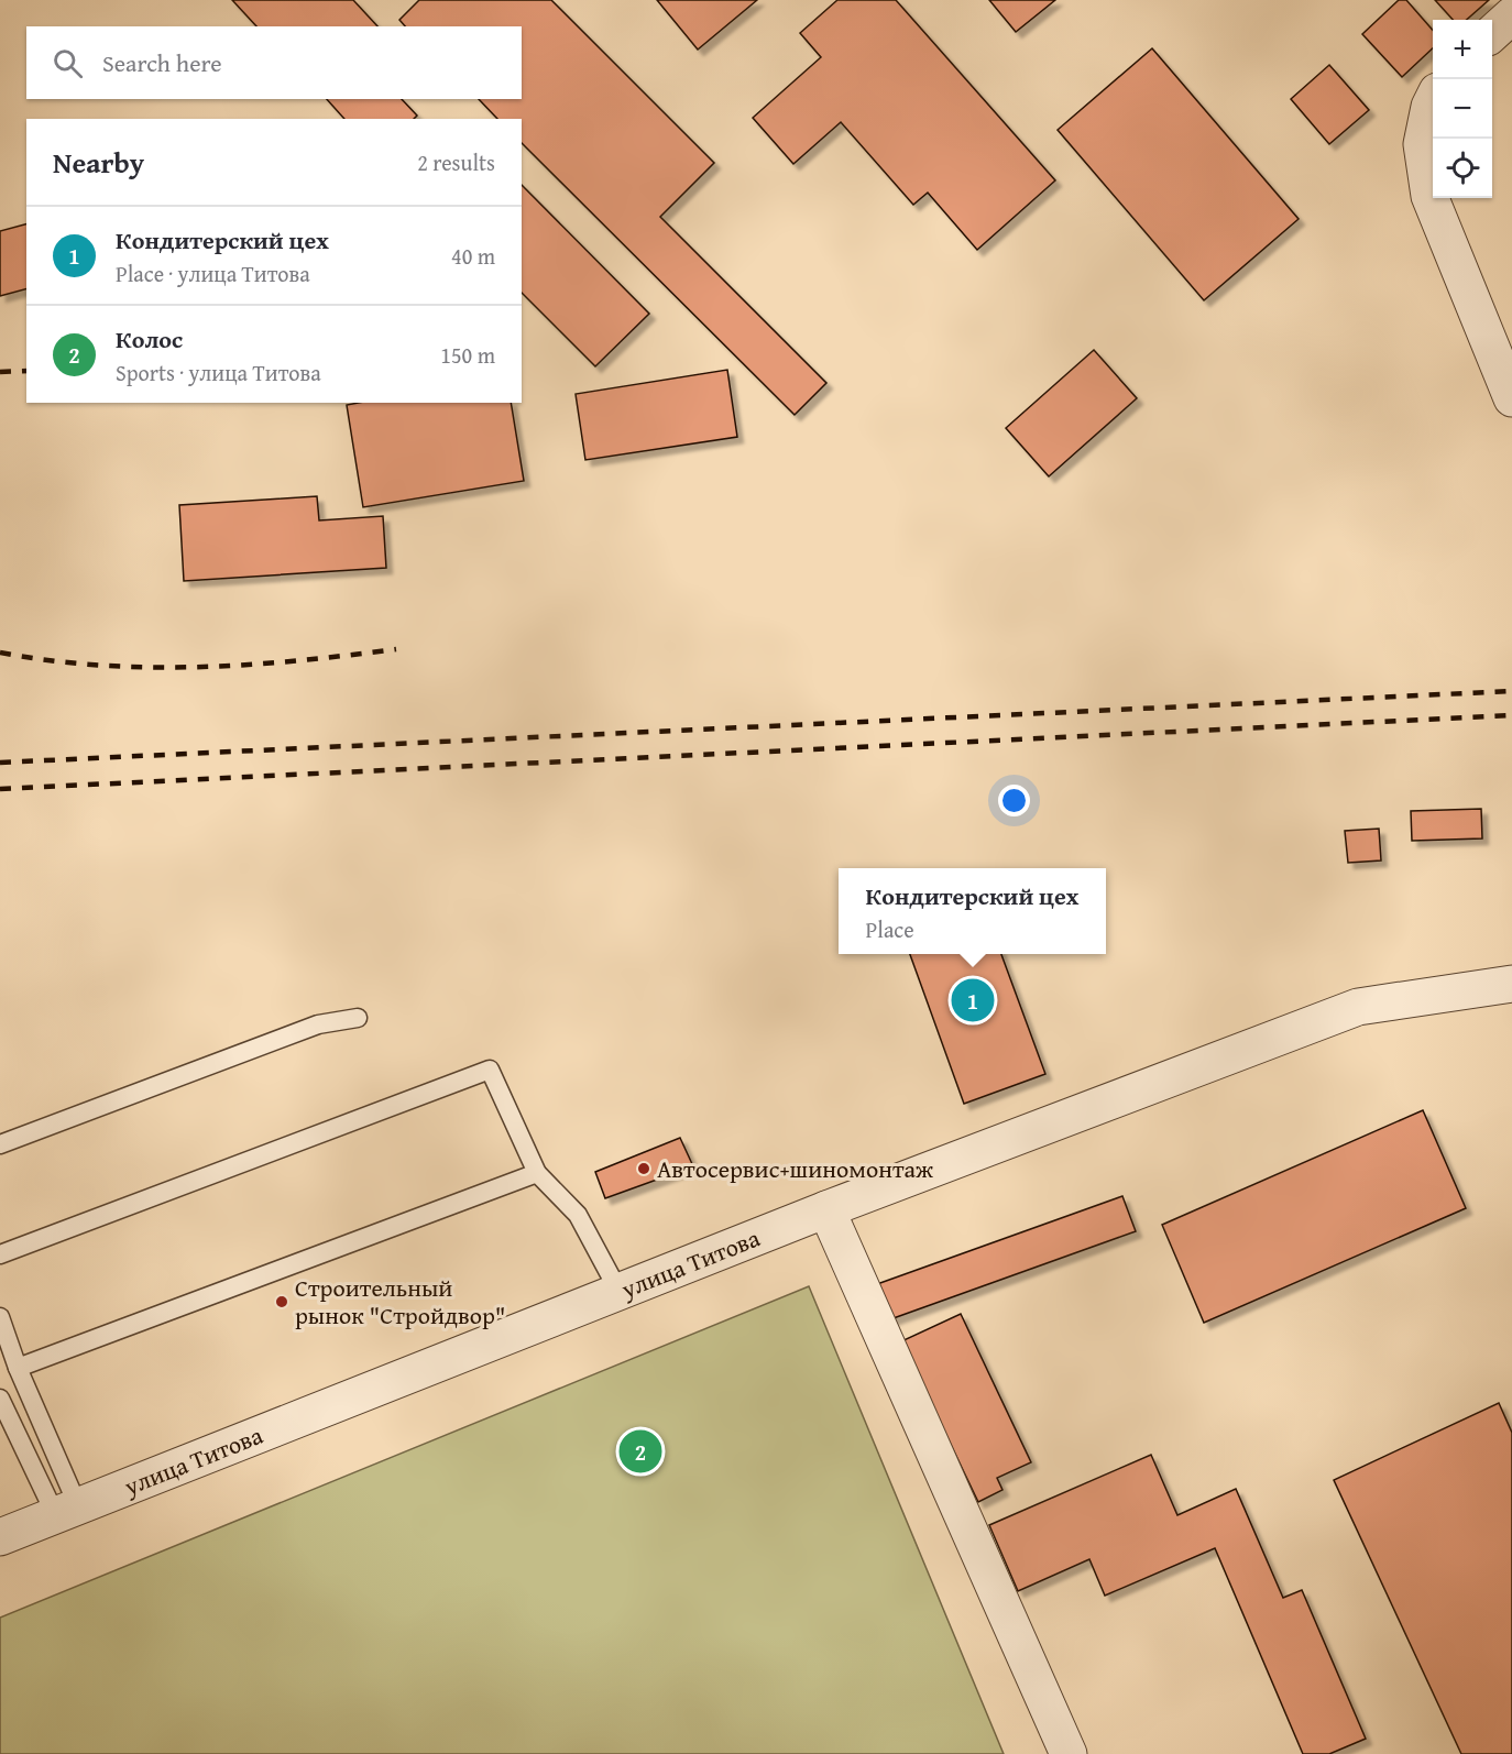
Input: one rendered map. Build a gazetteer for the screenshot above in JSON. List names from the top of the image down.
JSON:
{
  "streets": {
    "street": ["улица Титова"]
  },
  "places": ["Автосервис+шиномонтаж", "Строительный рынок \"Стройдвор\""],
  "page": {
    "map_buttons": ["+", "−"],
    "search": "Search here",
    "heading": ["Nearby", "2 results"],
    "list": [
      {
        "mark": "1",
        "name": "Кондитерский цех",
        "note": "Place · улица Титова",
        "value": "40 m"
      },
      {
        "mark": "2",
        "name": "Колос",
        "note": "Sports · улица Титова",
        "value": "150 m"
      }
    ],
    "popup": ["Кондитерский цех", "Place"],
    "pins": ["1", "2"]
  }
}
